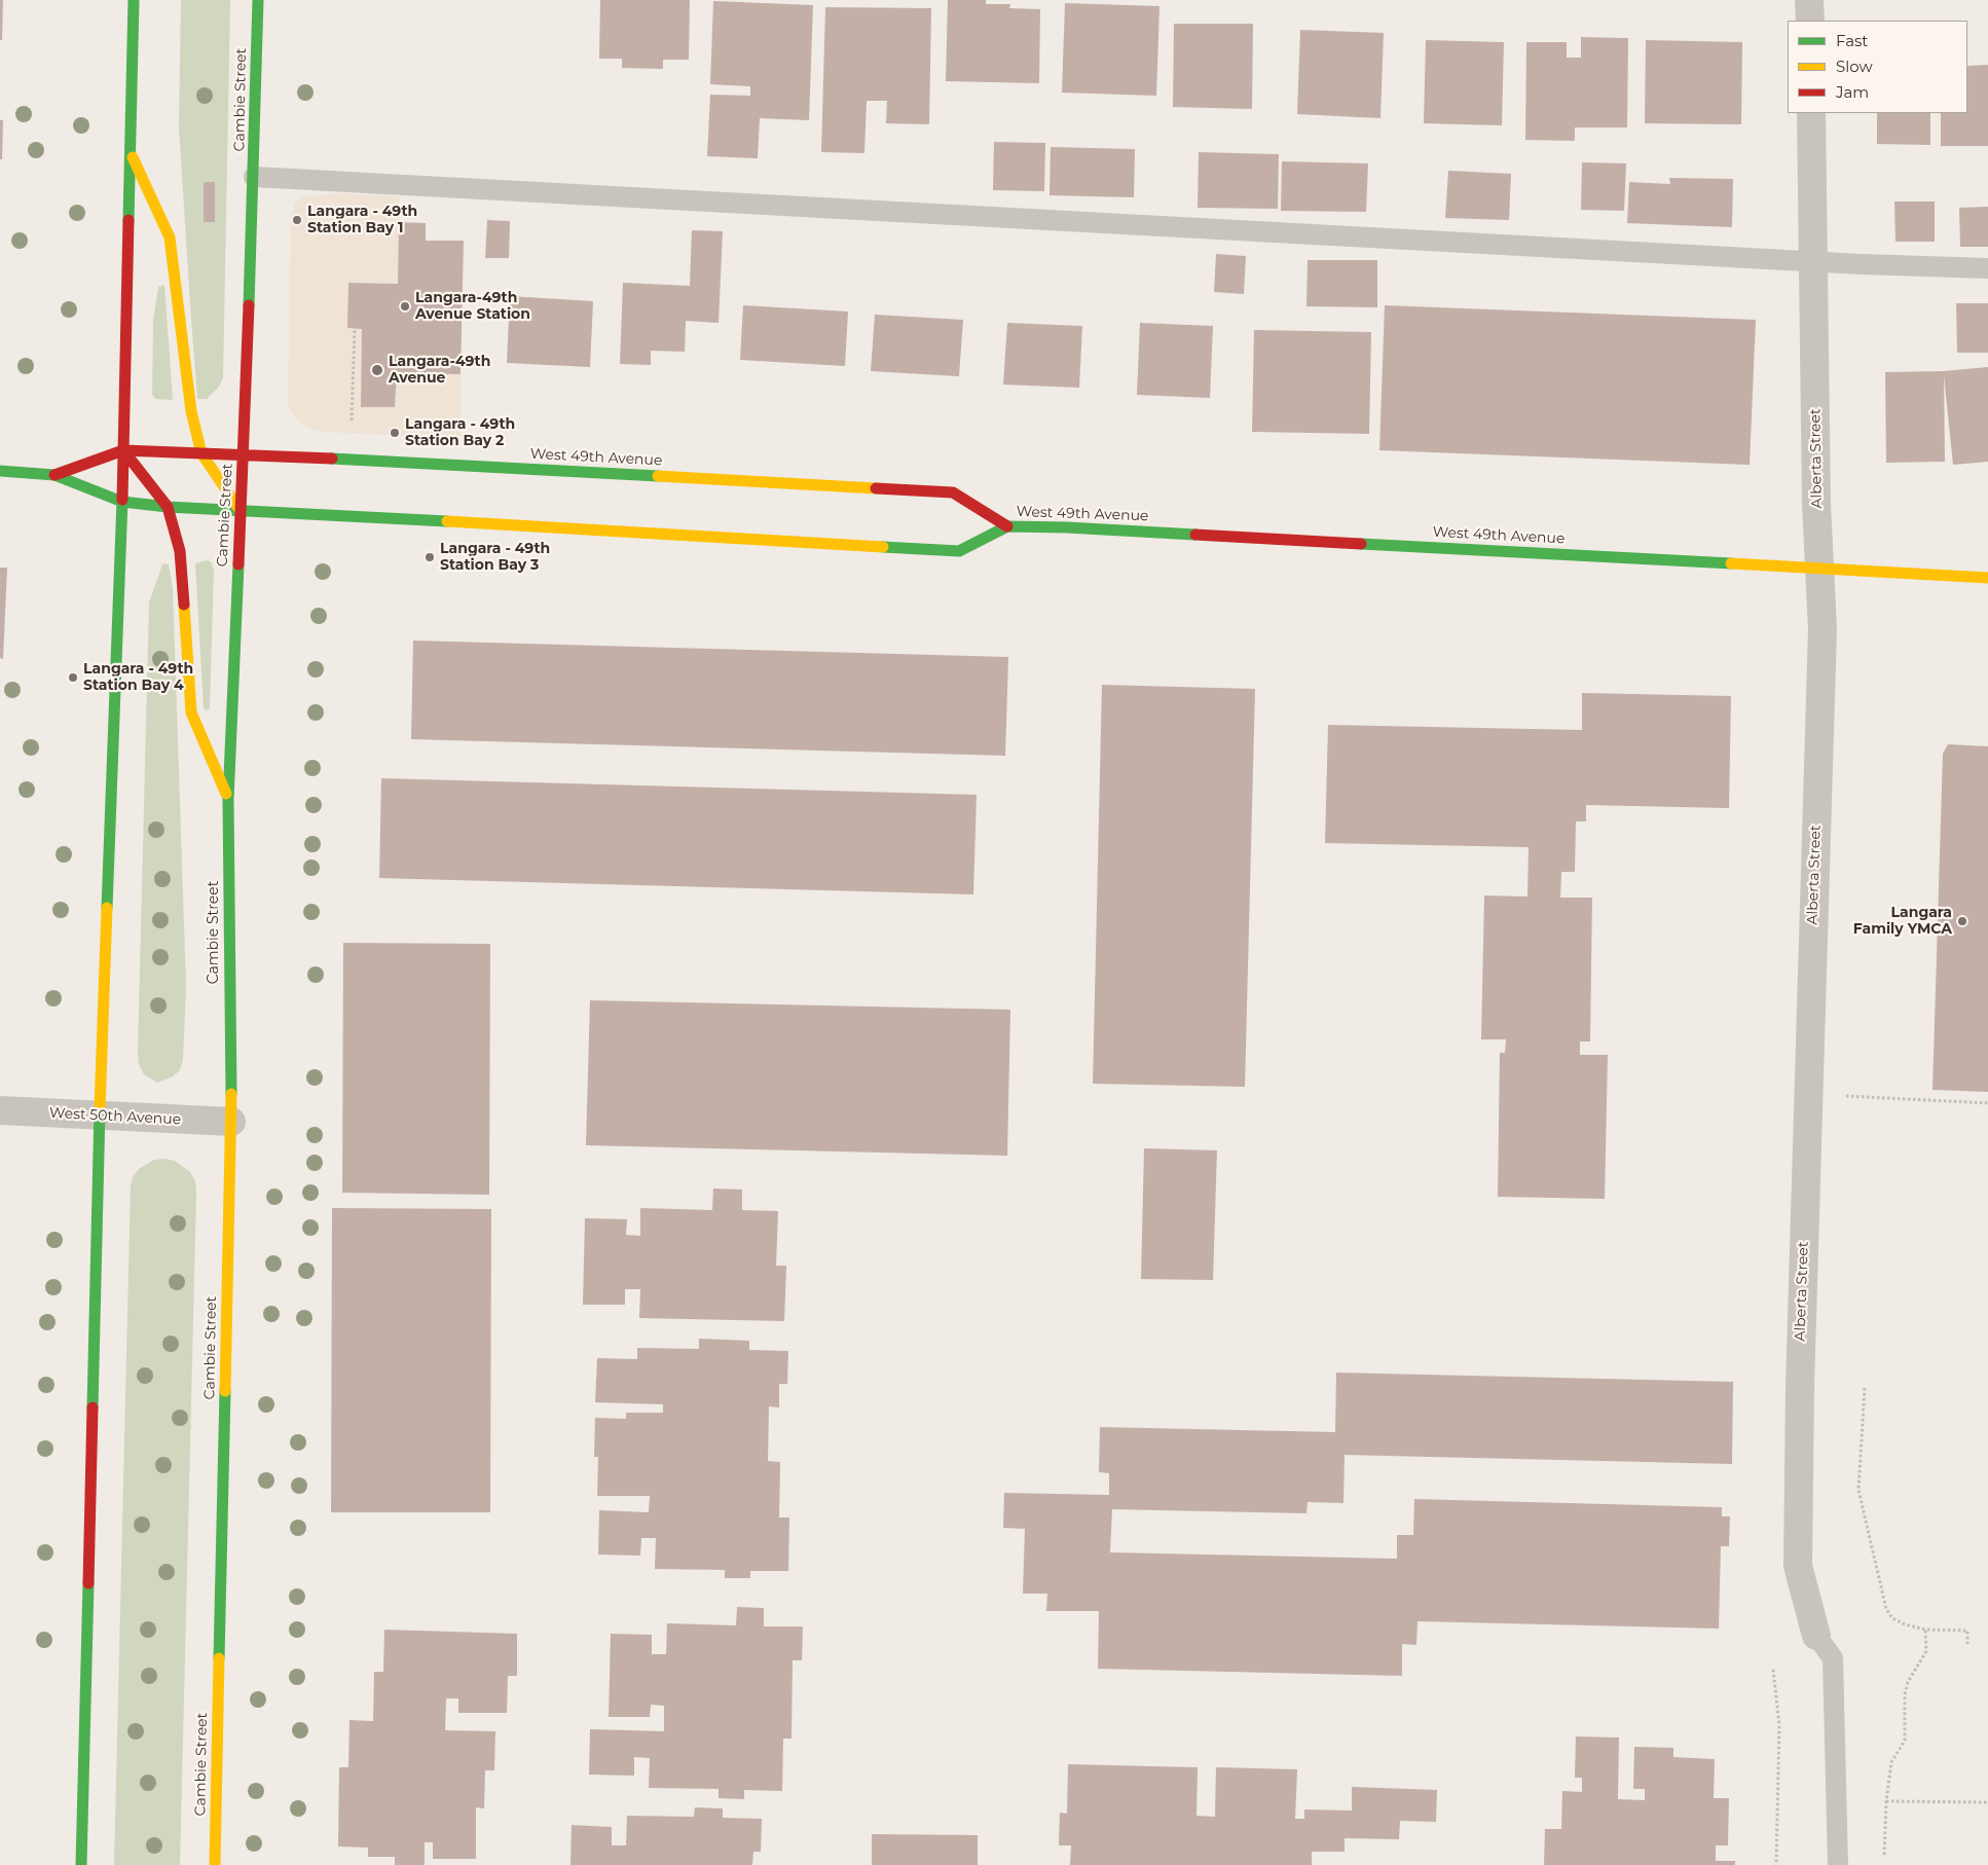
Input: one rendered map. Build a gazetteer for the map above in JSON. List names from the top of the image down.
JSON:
{
  "streets": {
    "main road": ["Cambie Street", "West 49th Avenue"],
    "street": ["Alberta Street", "West 50th Avenue"]
  },
  "crossings": [
    ["Cambie Street", "West 49th Avenue"],
    ["Cambie Street", "West 50th Avenue"],
    ["West 49th Avenue", "Alberta Street"]
  ],
  "places": [
    "Langara - 49th Station Bay 1",
    "Langara-49th Avenue Station",
    "Langara-49th Avenue",
    "Langara - 49th Station Bay 2",
    "Langara - 49th Station Bay 3",
    "Langara - 49th Station Bay 4",
    "Langara Family YMCA"
  ],
  "legend": ["Fast", "Slow", "Jam"]
}
